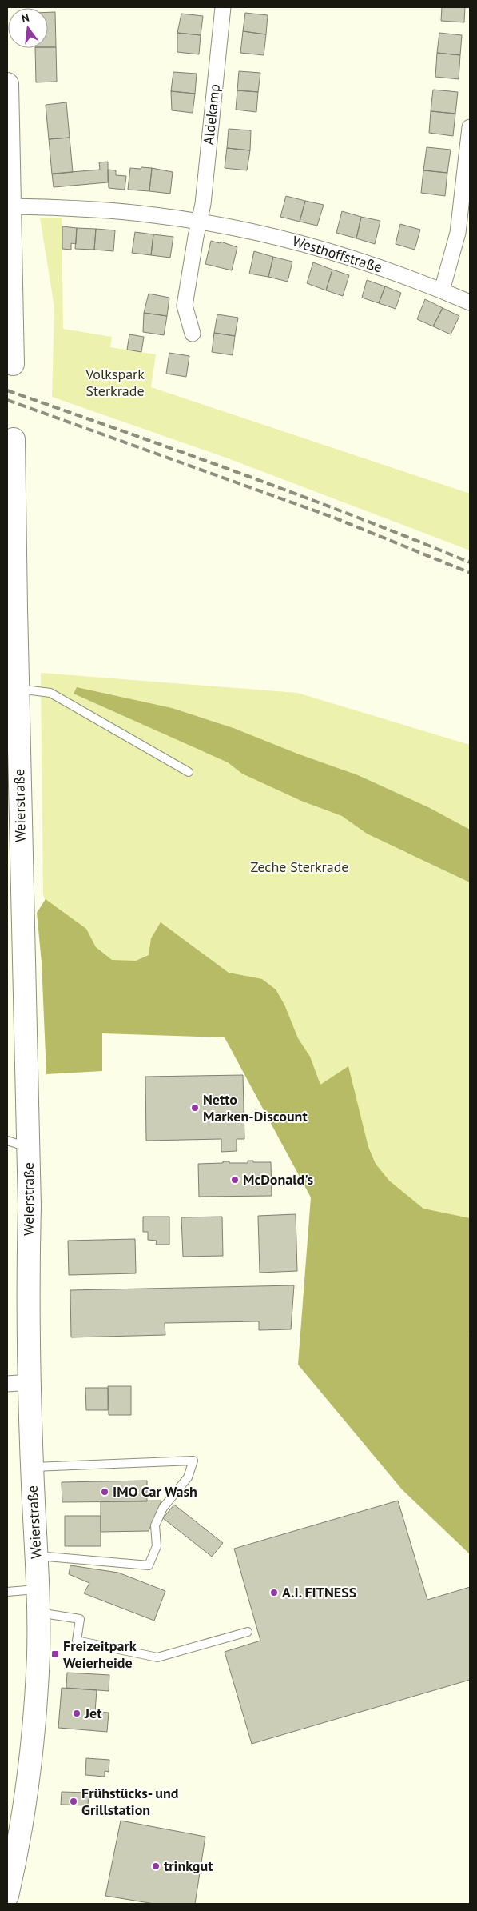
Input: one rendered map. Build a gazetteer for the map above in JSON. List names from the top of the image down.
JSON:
{
  "streets": {
    "main road": ["Weierstraße"],
    "street": ["Aldekamp", "Westhoffstraße"]
  },
  "crossings": [
    ["Aldekamp", "Westhoffstraße"]
  ],
  "parks": ["Volkspark Sterkrade", "Zeche Sterkrade"],
  "places": {
    "other": [
      "Netto Marken-Discount",
      "McDonald's",
      "IMO Car Wash",
      "A.I. FITNESS",
      "Jet",
      "Frühstücks- und Grillstation",
      "trinkgut"
    ],
    "transit": ["Freizeitpark Weierheide"]
  },
  "north": "top"
}
